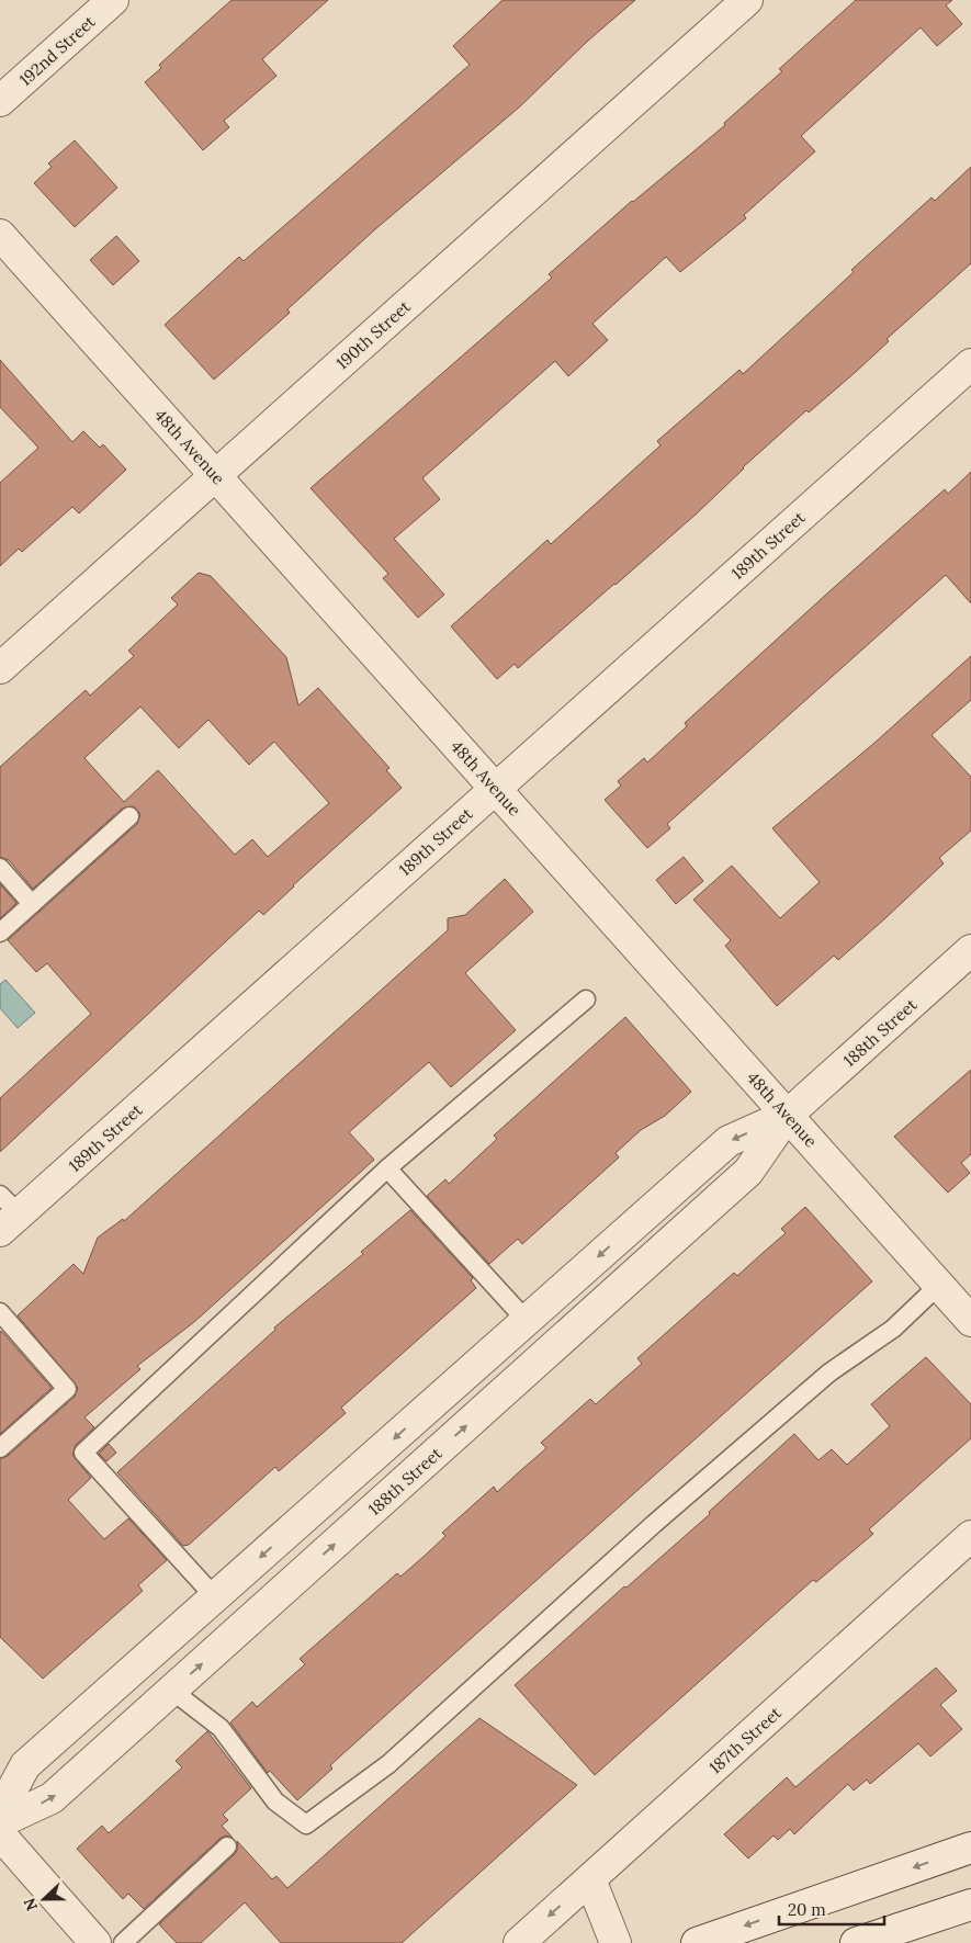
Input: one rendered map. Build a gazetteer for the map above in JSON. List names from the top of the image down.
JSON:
{
  "streets": {
    "street": [
      "192nd Street",
      "190th Street",
      "48th Avenue",
      "189th Street",
      "188th Street",
      "187th Street"
    ]
  },
  "crossings": [
    ["190th Street", "48th Avenue"],
    ["48th Avenue", "189th Street"],
    ["48th Avenue", "188th Street"]
  ],
  "scale_bar": "20 m",
  "north": "left"
}
